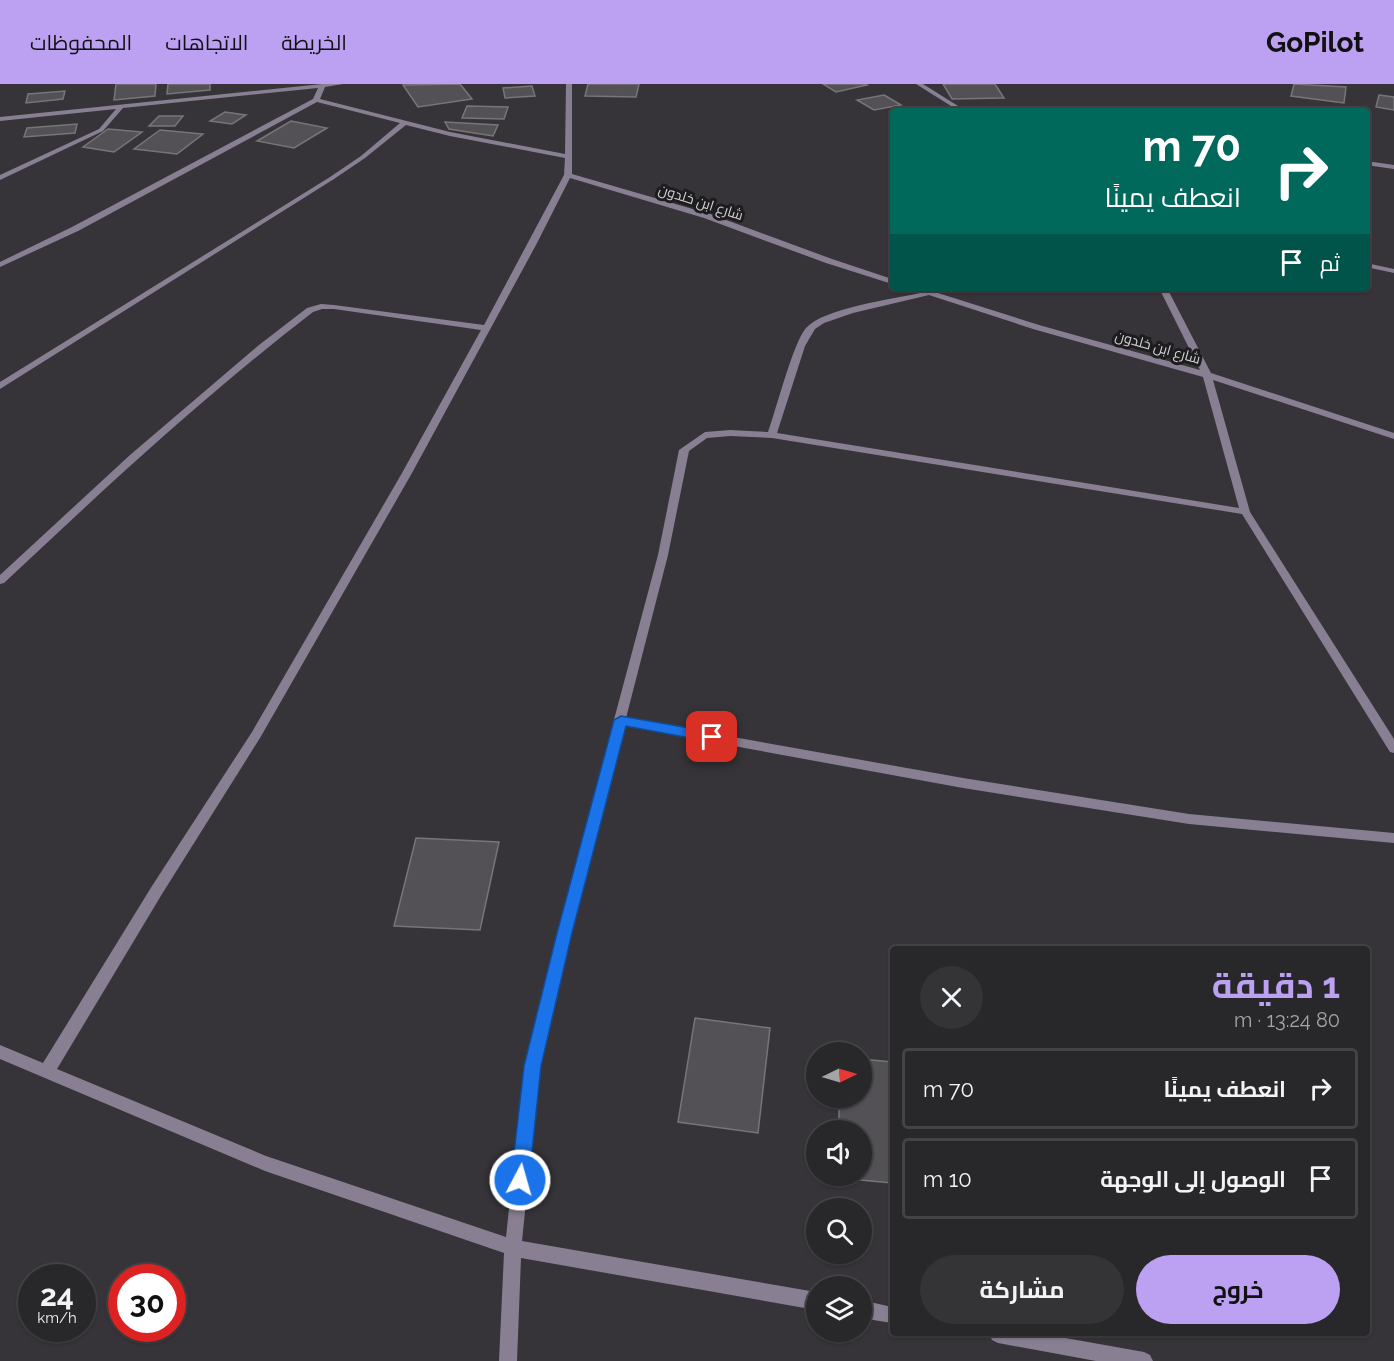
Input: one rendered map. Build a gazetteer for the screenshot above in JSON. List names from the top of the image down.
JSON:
{
  "streets": {
    "street": ["شارع ابن خلدون"]
  },
  "north": "right",
  "page": {
    "header": "GoPilot",
    "nav": ["الخريطة", "الاتجاهات", "المحفوظات"],
    "turn": ["70 m", "انعطف يمينًا"],
    "then": "ثم",
    "heading": ["1 دقيقة", "80 m · 13:24"],
    "list": [
      {
        "name": "انعطف يمينًا",
        "value": "70 m"
      },
      {
        "name": "الوصول إلى الوجهة",
        "value": "10 m"
      }
    ],
    "buttons": ["خروج", "مشاركة"],
    "speed": "24 km/h",
    "limit": "30"
  }
}
